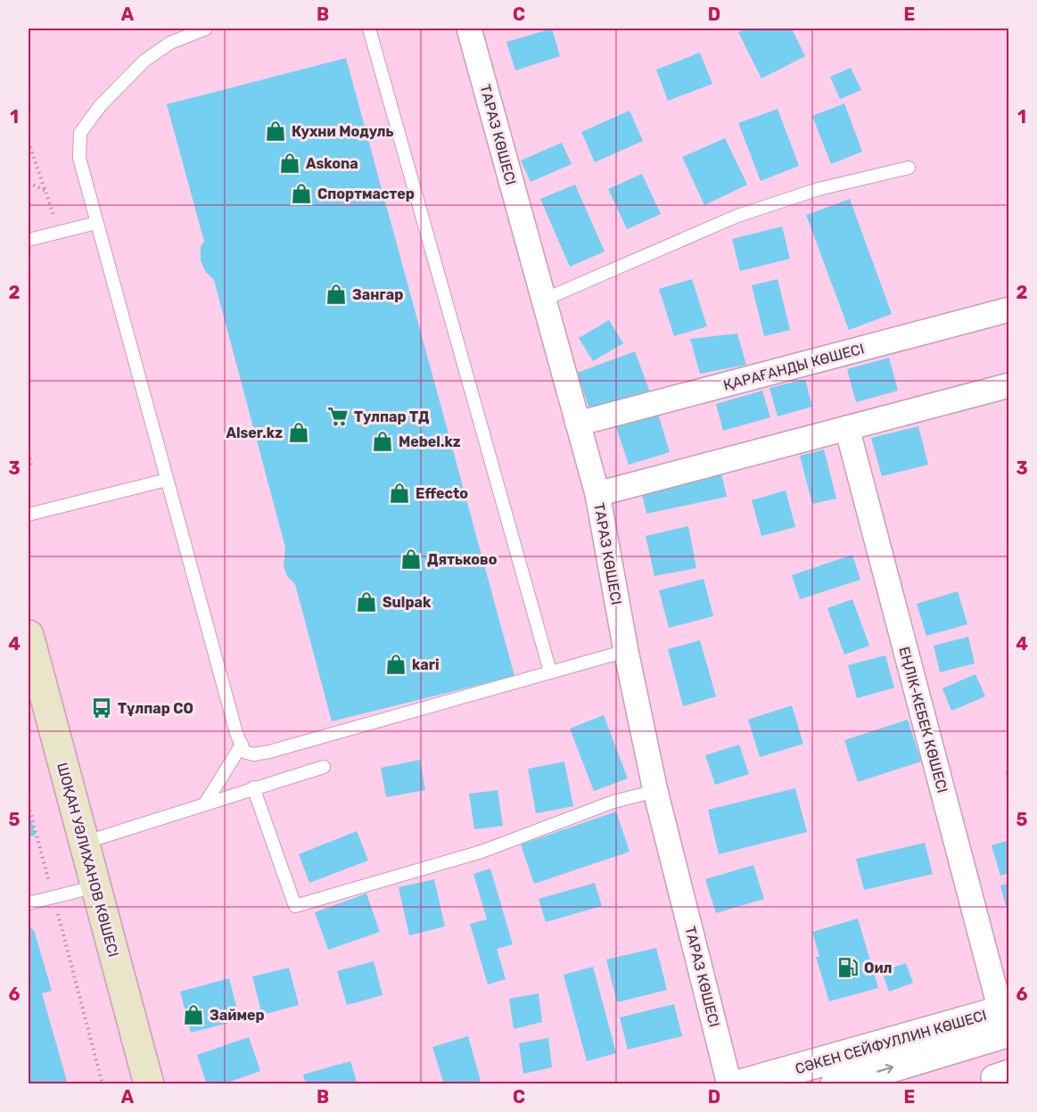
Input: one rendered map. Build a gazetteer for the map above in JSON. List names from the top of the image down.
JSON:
{
  "streets": {
    "main road": ["ШОҚАН УӘЛИХАНОВ КӨШЕСІ"],
    "street": [
      "ТАРАЗ КӨШЕСІ",
      "ҚАРАҒАНДЫ КӨШЕСІ",
      "ЕҢЛІК-КЕБЕК КӨШЕСІ",
      "СӘКЕН СЕЙФУЛЛИН КӨШЕСІ"
    ]
  },
  "crossings": [
    ["ТАРАЗ КӨШЕСІ", "ҚАРАҒАНДЫ КӨШЕСІ"],
    ["ЕҢЛІК-КЕБЕК КӨШЕСІ", "СӘКЕН СЕЙФУЛЛИН КӨШЕСІ"]
  ],
  "places": {
    "shop": [
      "Кухни Модуль",
      "Askona",
      "Спортмастер",
      "Зангар",
      "Alser.kz",
      "Mebel.kz",
      "Effecto",
      "Дятьково",
      "Sulpak",
      "kari",
      "Займер"
    ],
    "supermarket": ["Тулпар ТД"],
    "bus stop": ["Тұлпар СО"],
    "fuel station": ["Оил"]
  },
  "grid": {
    "columns": [
      "A",
      "B",
      "C",
      "D",
      "E"
    ],
    "rows": [
      "1",
      "2",
      "3",
      "4",
      "5",
      "6"
    ]
  }
}
